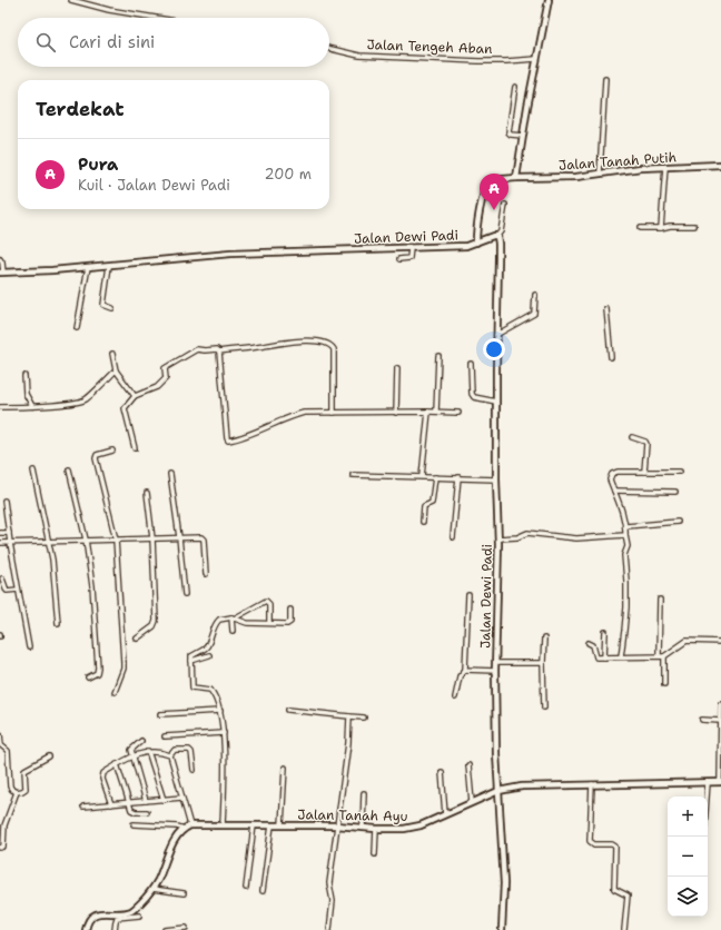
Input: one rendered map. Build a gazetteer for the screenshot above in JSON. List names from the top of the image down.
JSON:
{
  "streets": {
    "street": [
      "Jalan Tengeh Aban",
      "Jalan Tanah Putih",
      "Jalan Dewi Padi",
      "Jalan Tanah Ayu"
    ]
  },
  "crossings": [
    ["Jalan Tanah Putih", "Jalan Dewi Padi"],
    ["Jalan Dewi Padi", "Jalan Tanah Ayu"]
  ],
  "page": {
    "search": "Cari di sini",
    "heading": "Terdekat",
    "list": [
      {
        "mark": "A",
        "name": "Pura",
        "note": "Kuil · Jalan Dewi Padi",
        "value": "200 m"
      }
    ],
    "pins": "A",
    "map_buttons": ["+", "−"]
  }
}
